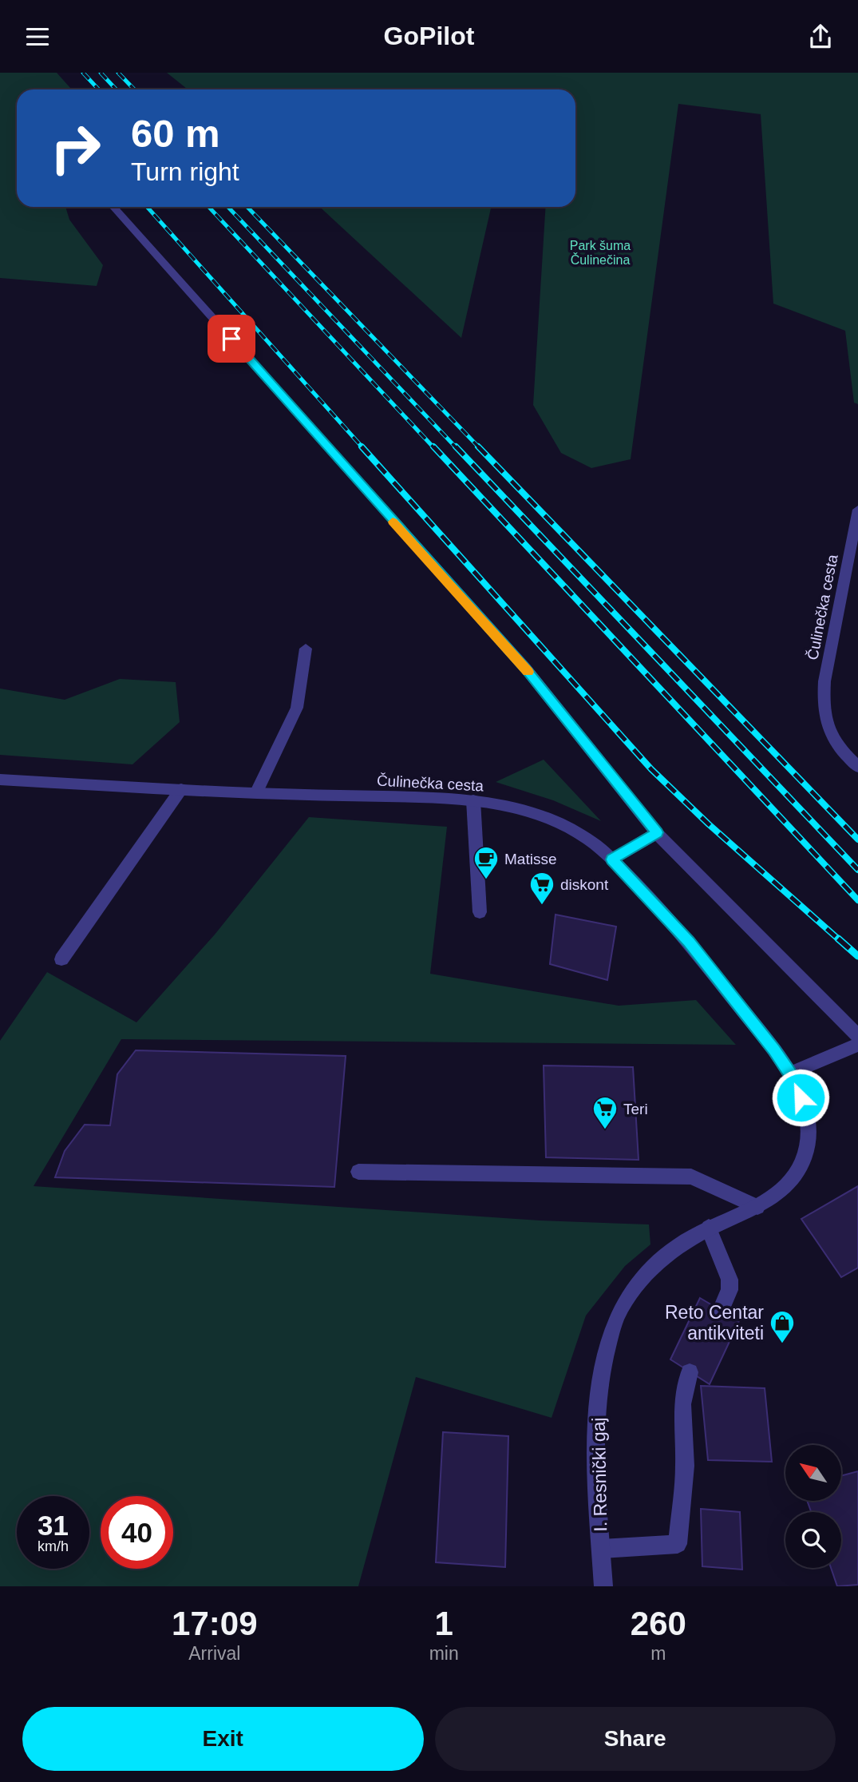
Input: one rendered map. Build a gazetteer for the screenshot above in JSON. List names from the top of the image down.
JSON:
{
  "streets": {
    "street": ["Čulinečka cesta", "I. Resnički gaj"]
  },
  "crossings": [
    ["Čulinečka cesta", "I. Resnički gaj"]
  ],
  "parks": ["Park šuma Čulinečina"],
  "places": {
    "cafe": ["Matisse"],
    "supermarket": ["diskont", "Teri"],
    "shop": ["Reto Centar antikviteti"]
  },
  "north": "top left",
  "page": {
    "header": "GoPilot",
    "turn": ["60 m", "Turn right"],
    "speed": "31 km/h",
    "limit": "40",
    "eta": [
      "17:09",
      "Arrival",
      "1",
      "min",
      "260",
      "m"
    ],
    "buttons": ["Exit", "Share"]
  }
}
